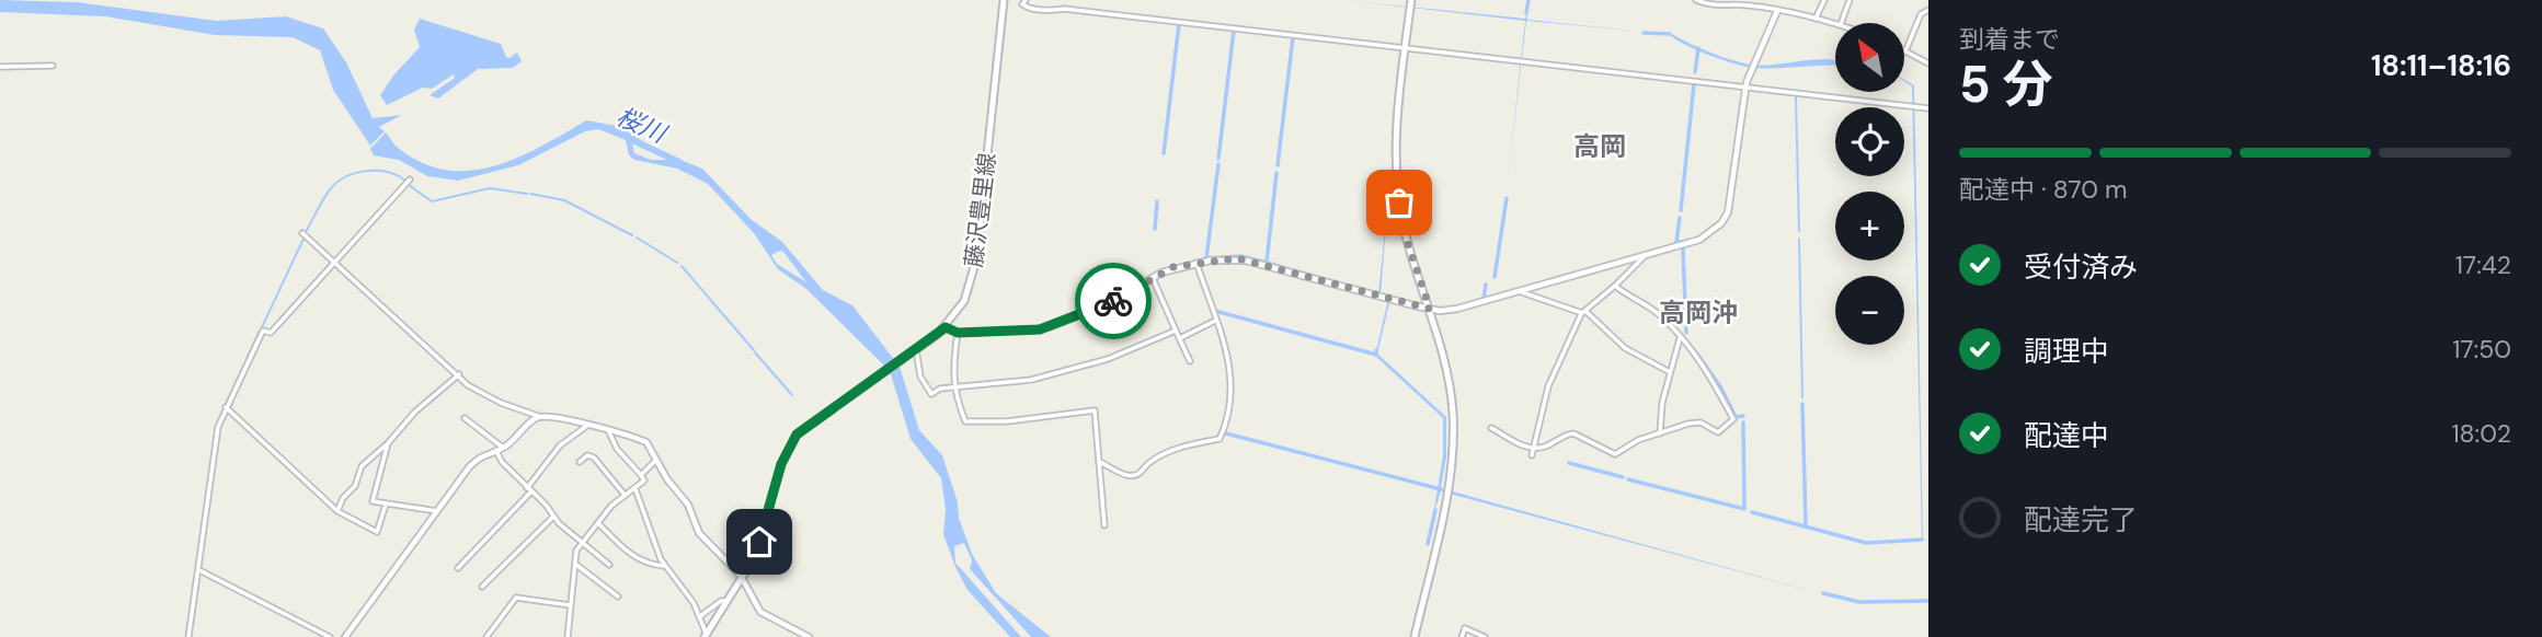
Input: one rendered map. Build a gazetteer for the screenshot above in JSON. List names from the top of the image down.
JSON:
{
  "streets": {
    "main road": ["藤沢豊里線"]
  },
  "districts": ["高岡", "高岡沖"],
  "water": ["桜川"],
  "north": "top left",
  "page": {
    "heading": ["5 分", "到着まで", "18:11–18:16"],
    "map_buttons": ["+", "−"],
    "bar": "配達中 · 870 m",
    "list": [
      ["受付済み", "17:42"],
      ["調理中", "17:50"],
      ["配達中", "18:02"],
      "配達完了"
    ]
  }
}
